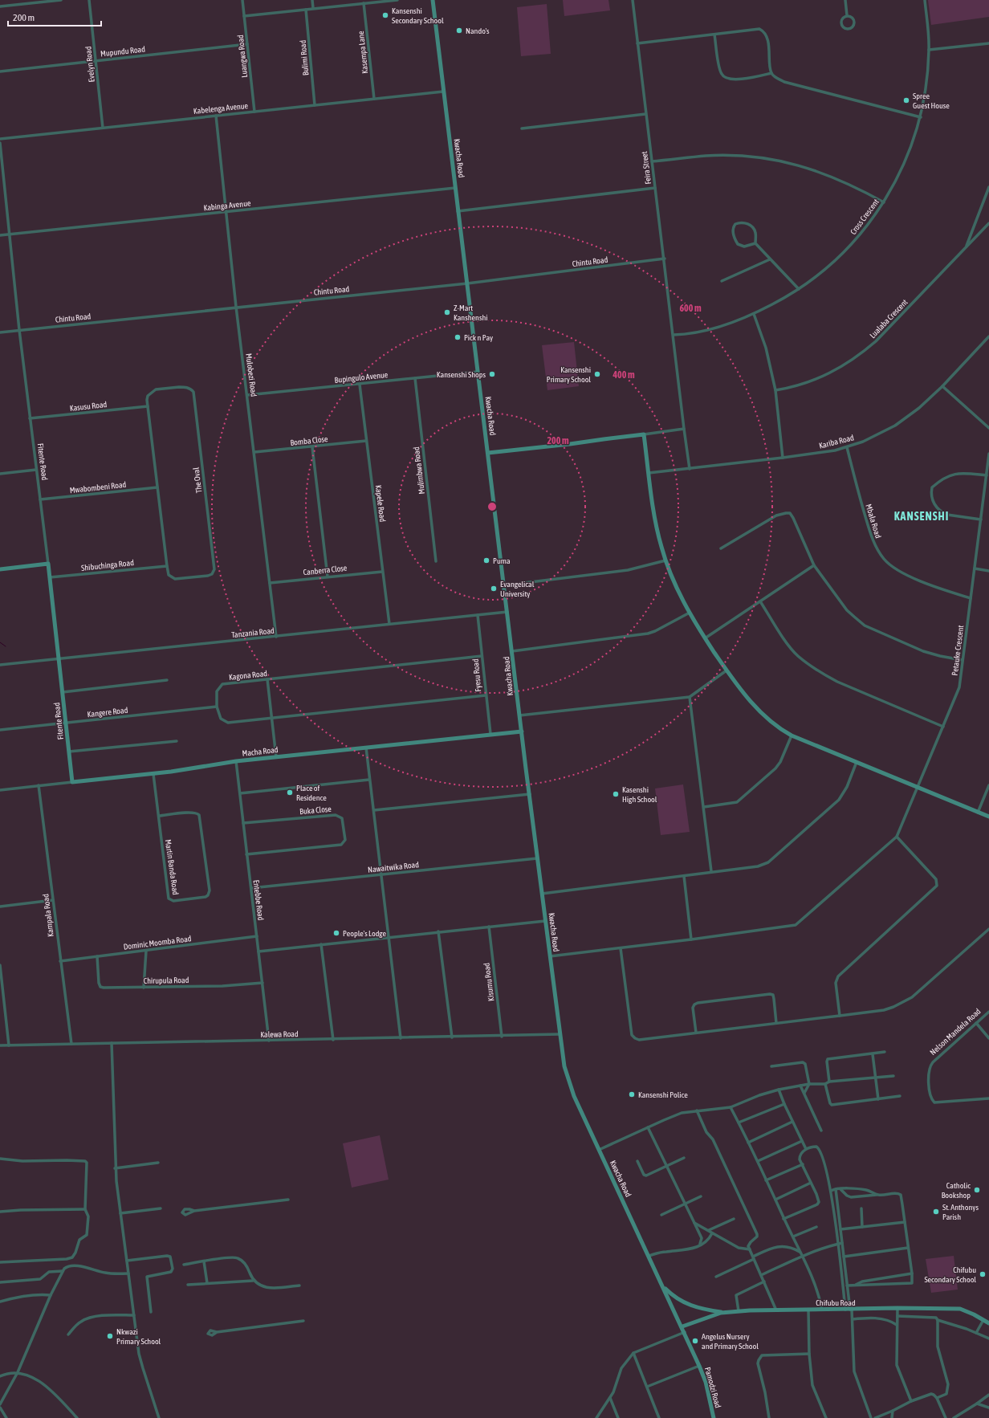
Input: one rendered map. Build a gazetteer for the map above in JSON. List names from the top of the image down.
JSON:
{
  "streets": {
    "main road": [
      "Kwacha Road",
      "Fitente Road",
      "Macha Road",
      "Chifubu Road",
      "Pamodzi Road"
    ],
    "street": [
      "Mupundu Road",
      "Kasempa Lane",
      "Luangwa Road",
      "Bulimi Road",
      "Evelyn Road",
      "Kabelenga Avenue",
      "Feira Street",
      "Kabinga Avenue",
      "Cross Crescent",
      "Chintu Road",
      "Lualaba Crescent",
      "Mulobezi Road",
      "Bupingulo Avenue",
      "Kasusu Road",
      "Bomba Close",
      "Kariba Road",
      "Mulimbwa Road",
      "The Oval",
      "Mwabombeni Road",
      "Kapele Road",
      "Mbala Road",
      "Shibuchinga Road",
      "Canberra Close",
      "Tanzania Road",
      "Petauke Crescent",
      "Kagona Road",
      "Fyesu Road",
      "Kangere Road",
      "Buka Close",
      "Martin Banda Road",
      "Nawaitwika Road",
      "Entebbe Road",
      "Kampala Road",
      "Dominic Moomba Road",
      "Chirupula Road",
      "Kisumu Road",
      "Nelson Mandela Road",
      "Kalewa Road"
    ]
  },
  "crossings": [
    ["Mupundu Road", "Luangwa Road"],
    ["Mupundu Road", "Evelyn Road"],
    ["Kasempa Lane", "Kabelenga Avenue"],
    ["Luangwa Road", "Kabelenga Avenue"],
    ["Bulimi Road", "Kabelenga Avenue"],
    ["Evelyn Road", "Kabelenga Avenue"],
    ["Kabelenga Avenue", "Kwacha Road"],
    ["Kabelenga Avenue", "Mulobezi Road"],
    ["Kwacha Road", "Kabinga Avenue"],
    ["Kwacha Road", "Chintu Road"],
    ["Kwacha Road", "Bupingulo Avenue"],
    ["Kwacha Road", "Tanzania Road"],
    ["Kwacha Road", "Macha Road"],
    ["Kwacha Road", "Nawaitwika Road"],
    ["Kwacha Road", "Kalewa Road"],
    ["Kwacha Road", "Chifubu Road"],
    ["Kwacha Road", "Pamodzi Road"],
    ["Feira Street", "Cross Crescent"],
    ["Feira Street", "Chintu Road"],
    ["Feira Street", "Kariba Road"],
    ["Kabinga Avenue", "Mulobezi Road"],
    ["Kabinga Avenue", "Fitente Road"],
    ["Chintu Road", "Mulobezi Road"],
    ["Chintu Road", "Fitente Road"],
    ["Mulobezi Road", "Bupingulo Avenue"],
    ["Mulobezi Road", "Bomba Close"],
    ["Mulobezi Road", "Canberra Close"],
    ["Mulobezi Road", "Tanzania Road"],
    ["Bupingulo Avenue", "Mulimbwa Road"],
    ["Bupingulo Avenue", "Kapele Road"],
    ["Kasusu Road", "Fitente Road"],
    ["Kasusu Road", "The Oval"],
    ["Bomba Close", "Kapele Road"],
    ["Kariba Road", "Mbala Road"],
    ["Fitente Road", "Mwabombeni Road"],
    ["Fitente Road", "Shibuchinga Road"],
    ["Fitente Road", "Tanzania Road"],
    ["Fitente Road", "Kangere Road"],
    ["Fitente Road", "Macha Road"],
    ["The Oval", "Mwabombeni Road"],
    ["The Oval", "Shibuchinga Road"],
    ["Kapele Road", "Canberra Close"],
    ["Kapele Road", "Tanzania Road"],
    ["Mbala Road", "Petauke Crescent"],
    ["Tanzania Road", "Fyesu Road"],
    ["Kagona Road", "Fyesu Road"],
    ["Kagona Road", "Kangere Road"],
    ["Fyesu Road", "Macha Road"],
    ["Macha Road", "Entebbe Road"],
    ["Macha Road", "Kampala Road"],
    ["Buka Close", "Entebbe Road"],
    ["Nawaitwika Road", "Entebbe Road"],
    ["Entebbe Road", "Dominic Moomba Road"],
    ["Entebbe Road", "Chirupula Road"],
    ["Entebbe Road", "Kalewa Road"],
    ["Kampala Road", "Dominic Moomba Road"],
    ["Kampala Road", "Kalewa Road"],
    ["Dominic Moomba Road", "Chirupula Road"],
    ["Kisumu Road", "Kalewa Road"],
    ["Chifubu Road", "Pamodzi Road"]
  ],
  "districts": ["KANSENSHI"],
  "places": [
    "Kansenshi Secondary School",
    "Nando's",
    "Spree Guest House",
    "Z-Mart Kanshenshi",
    "Pick n Pay",
    "Kansenshi Shops",
    "Kansenshi Primary School",
    "Puma",
    "Evangelical University",
    "Place of Residence",
    "Kasenshi High School",
    "People's Lodge",
    "Kansenshi Police",
    "Catholic Bookshop",
    "St. Anthonys Parish",
    "Chifubu Secondary School",
    "Nkwazi Primary School",
    "Angelus Nursery and Primary School"
  ],
  "scale_bar": "200 m",
  "rings": ["600 m", "400 m", "200 m"]
}
